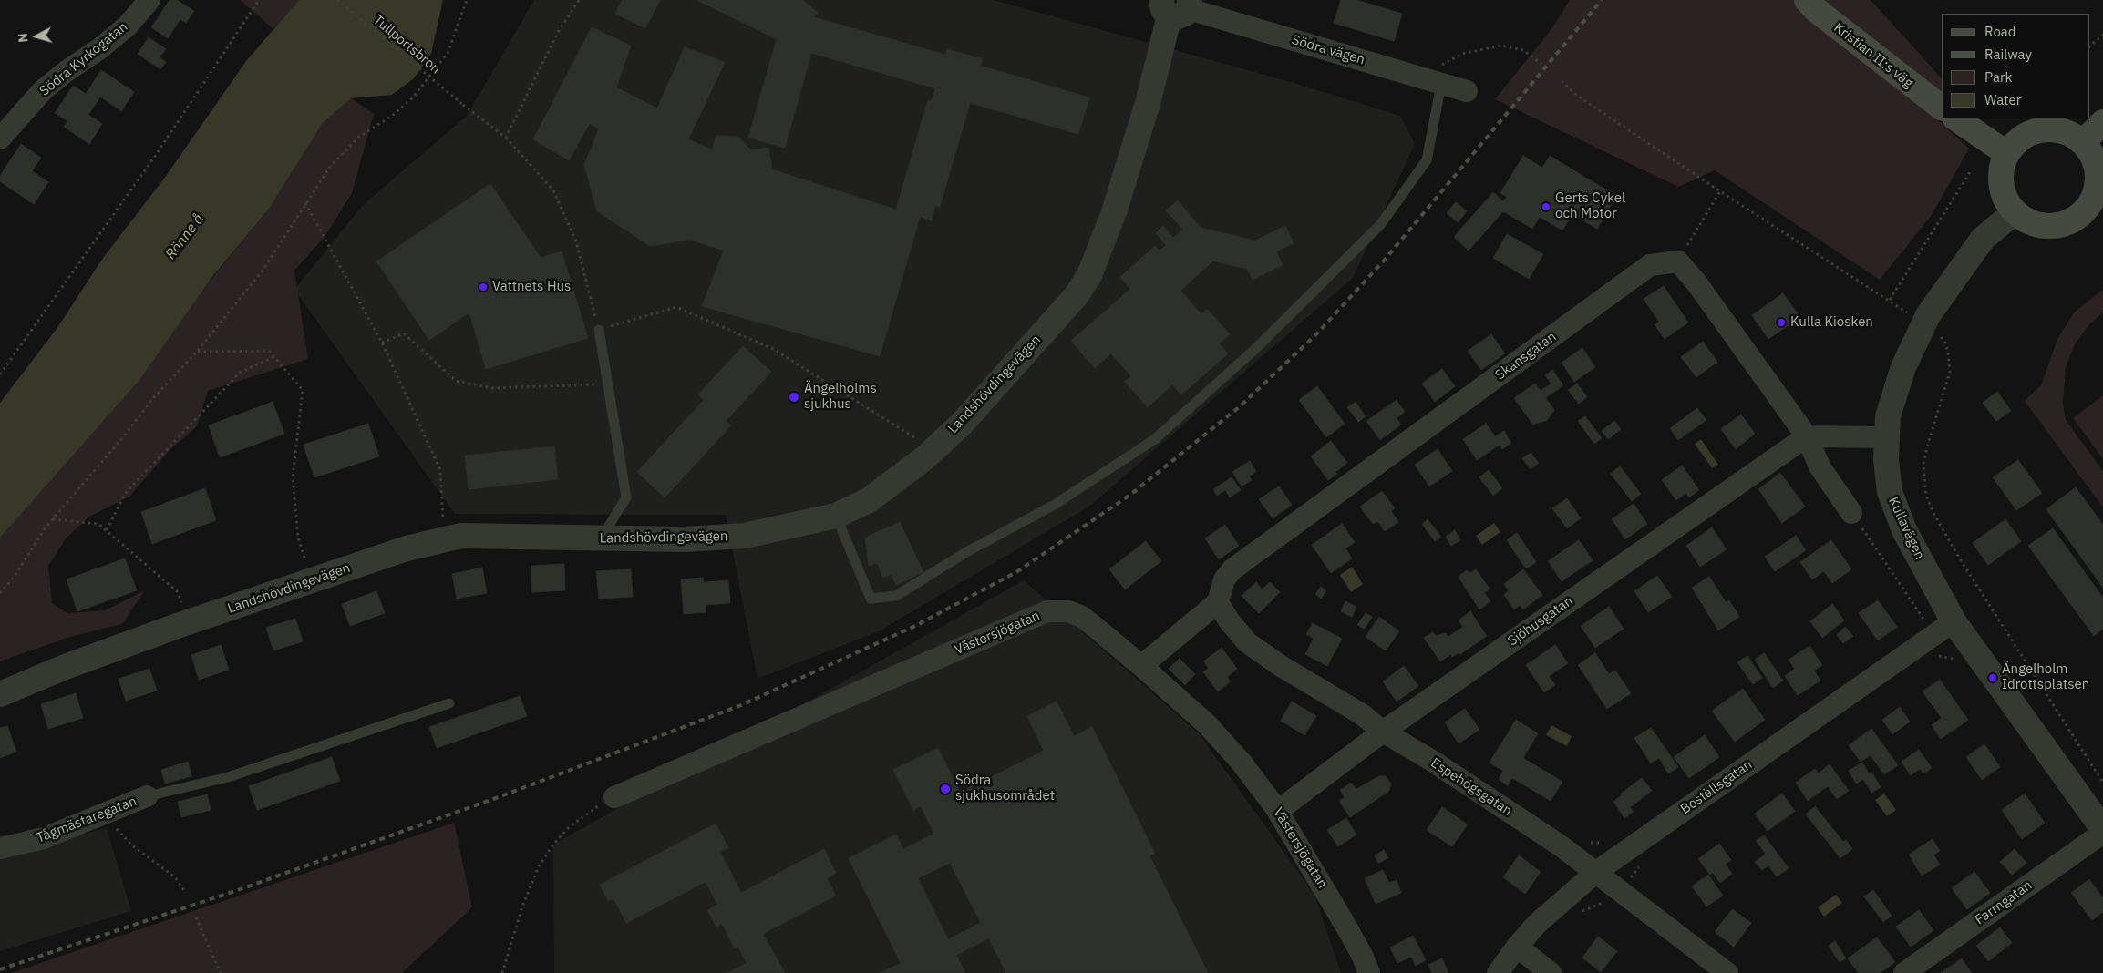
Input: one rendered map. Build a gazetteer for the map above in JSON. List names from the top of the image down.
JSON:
{
  "streets": {
    "main road": ["Kristian II:s väg"],
    "street": [
      "Södra vägen",
      "Södra Kyrkogatan",
      "Skansgatan",
      "Landshövdingevägen",
      "Kullavägen",
      "Sjöhusgatan",
      "Västersjögatan",
      "Espehögsgatan",
      "Boställsgatan",
      "Tågmästaregatan",
      "Farmgatan"
    ],
    "path": ["Tullportsbron"]
  },
  "crossings": [
    ["Södra vägen", "Landshövdingevägen"],
    ["Skansgatan", "Espehögsgatan"],
    ["Kullavägen", "Boställsgatan"],
    ["Sjöhusgatan", "Västersjögatan"],
    ["Sjöhusgatan", "Espehögsgatan"],
    ["Espehögsgatan", "Boställsgatan"]
  ],
  "water": ["Rönne å"],
  "places": [
    "Gerts Cykel och Motor",
    "Vattnets Hus",
    "Kulla Kiosken",
    "Ängelholms sjukhus",
    "Ängelholm Idrottsplatsen",
    "Södra sjukhusområdet"
  ],
  "legend": [
    "Road",
    "Railway",
    "Park",
    "Water"
  ],
  "north": "left"
}
